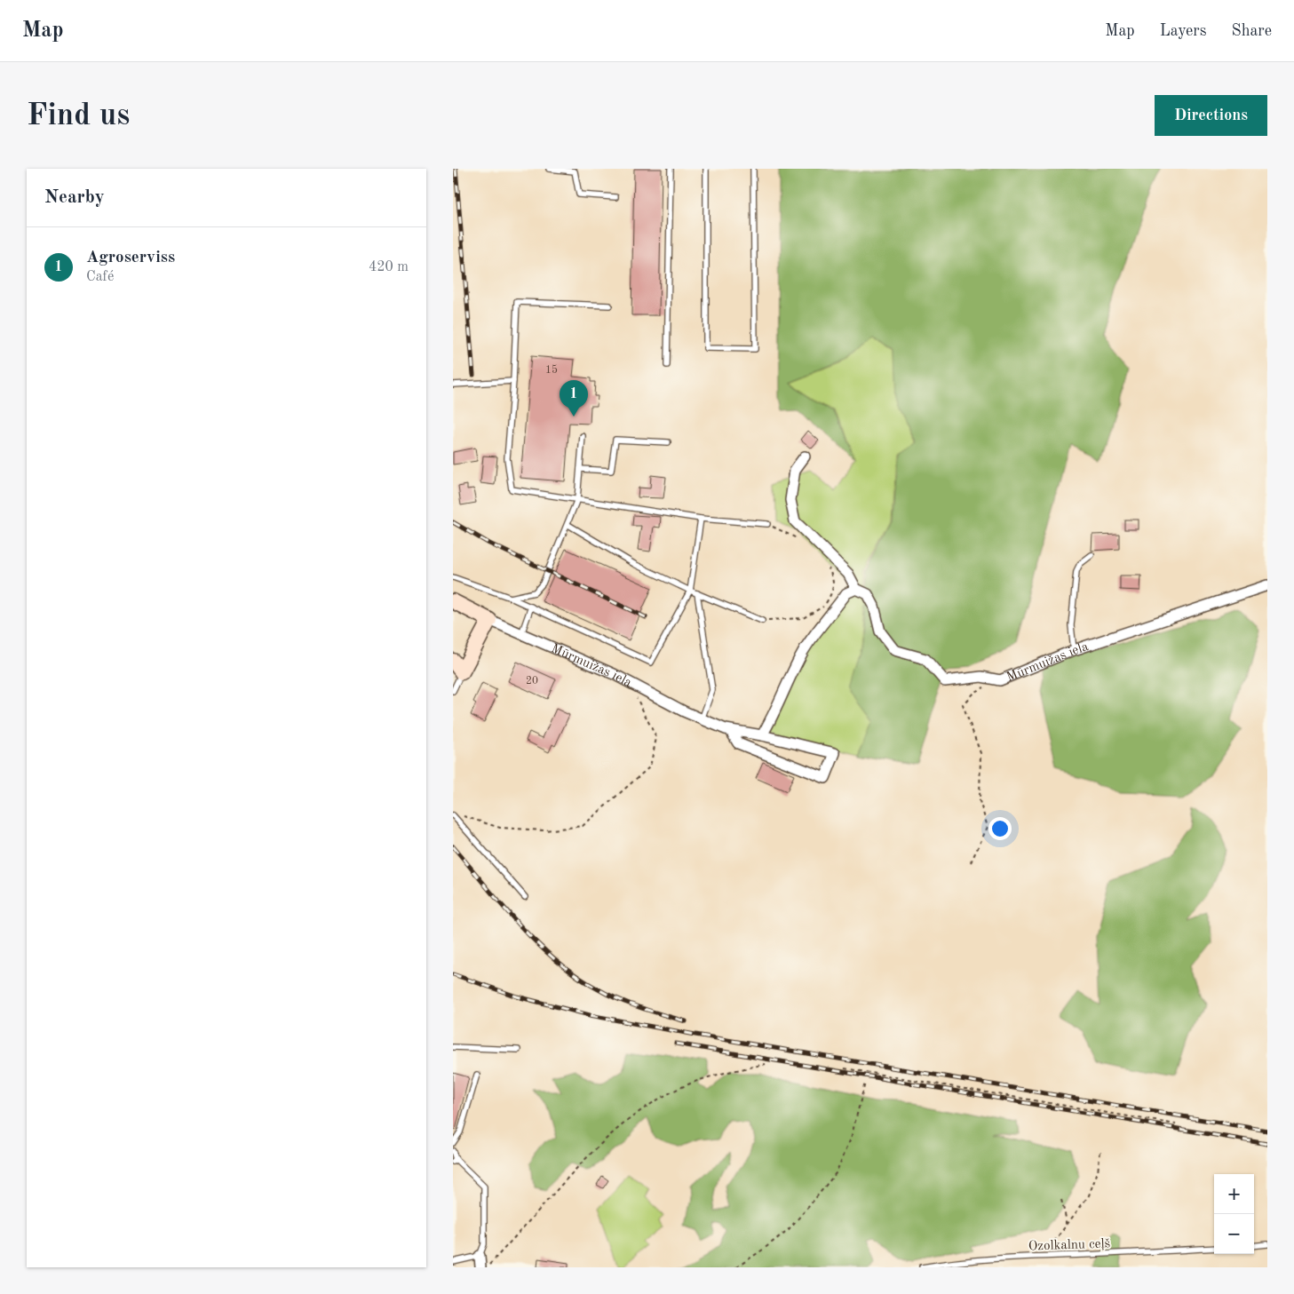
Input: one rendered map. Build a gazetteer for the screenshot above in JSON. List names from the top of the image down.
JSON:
{
  "streets": {
    "street": ["Mūrmuižas iela"],
    "lane": ["Ozolkalnu ceļš"]
  },
  "house_numbers": ["15", "20"],
  "page": {
    "header": "Map",
    "nav": ["Map", "Layers", "Share"],
    "buttons": "Directions",
    "title": "Find us",
    "heading": "Nearby",
    "list": [
      {
        "mark": "1",
        "name": "Agroserviss",
        "note": "Café",
        "value": "420 m"
      }
    ],
    "pins": "1",
    "map_buttons": ["+", "−"]
  }
}
